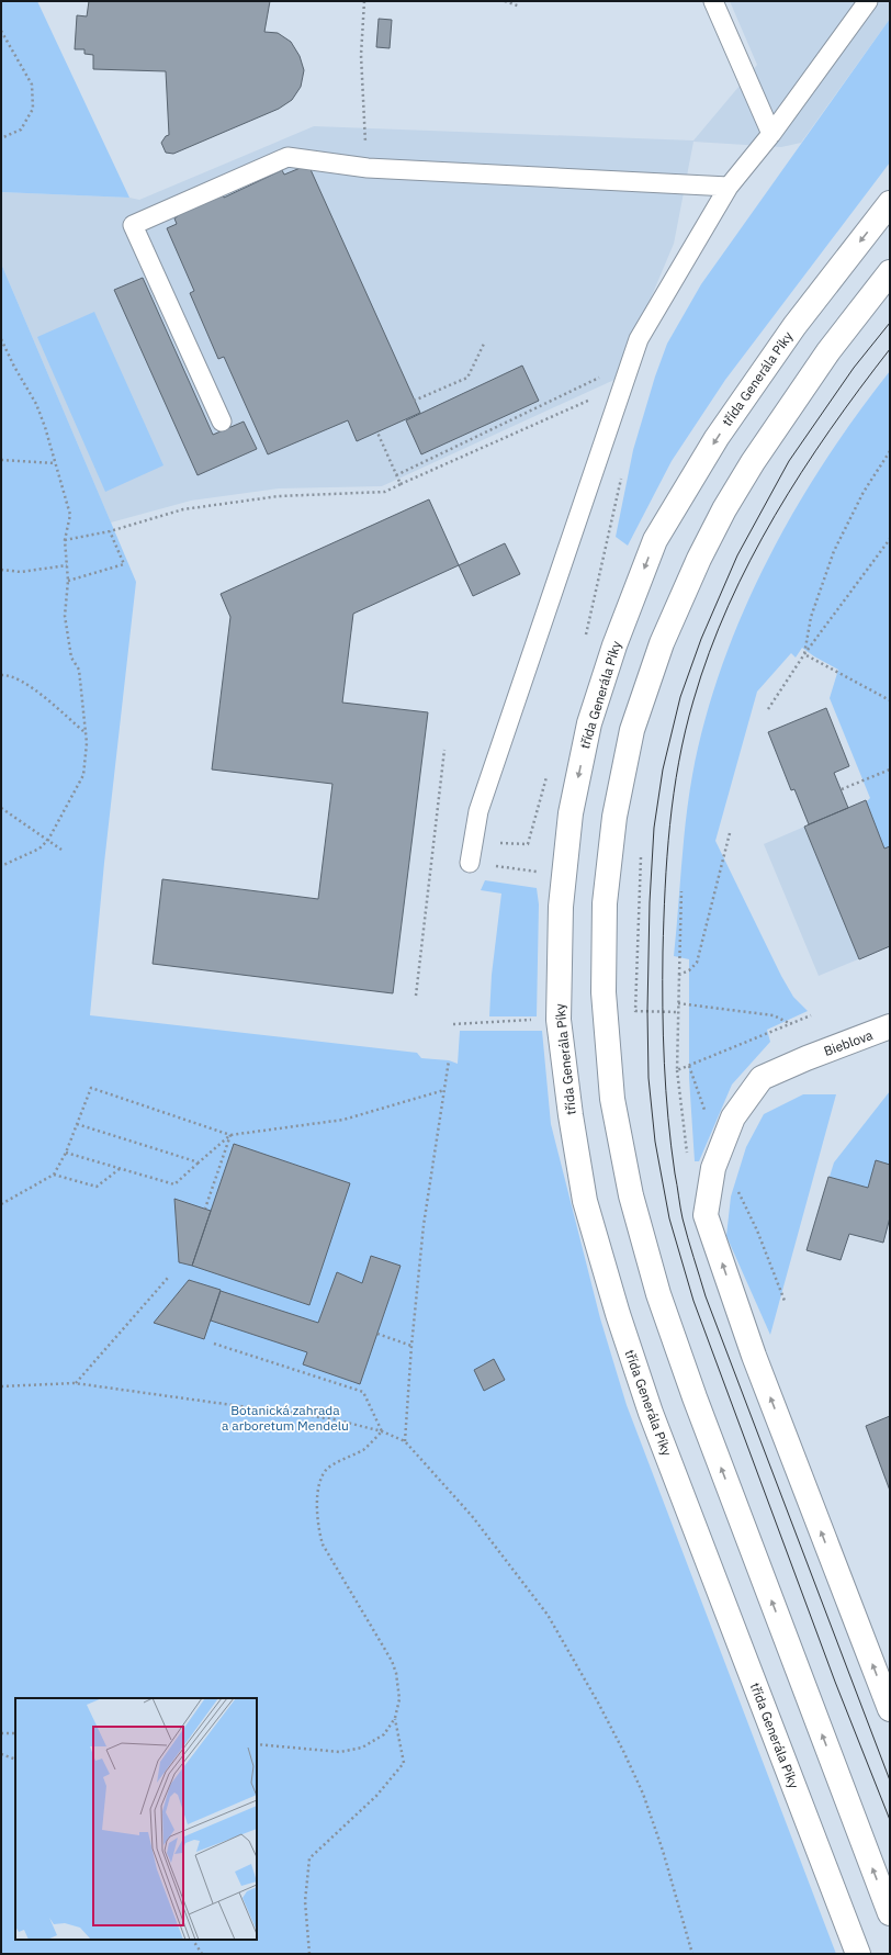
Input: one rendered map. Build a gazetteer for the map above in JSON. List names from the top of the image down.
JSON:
{
  "streets": {
    "main road": ["třída Generála Píky", "Bieblova"]
  },
  "one_way": ["třída Generála Píky"],
  "parks": ["Botanická zahrada a arboretum Mendelu"]
}
